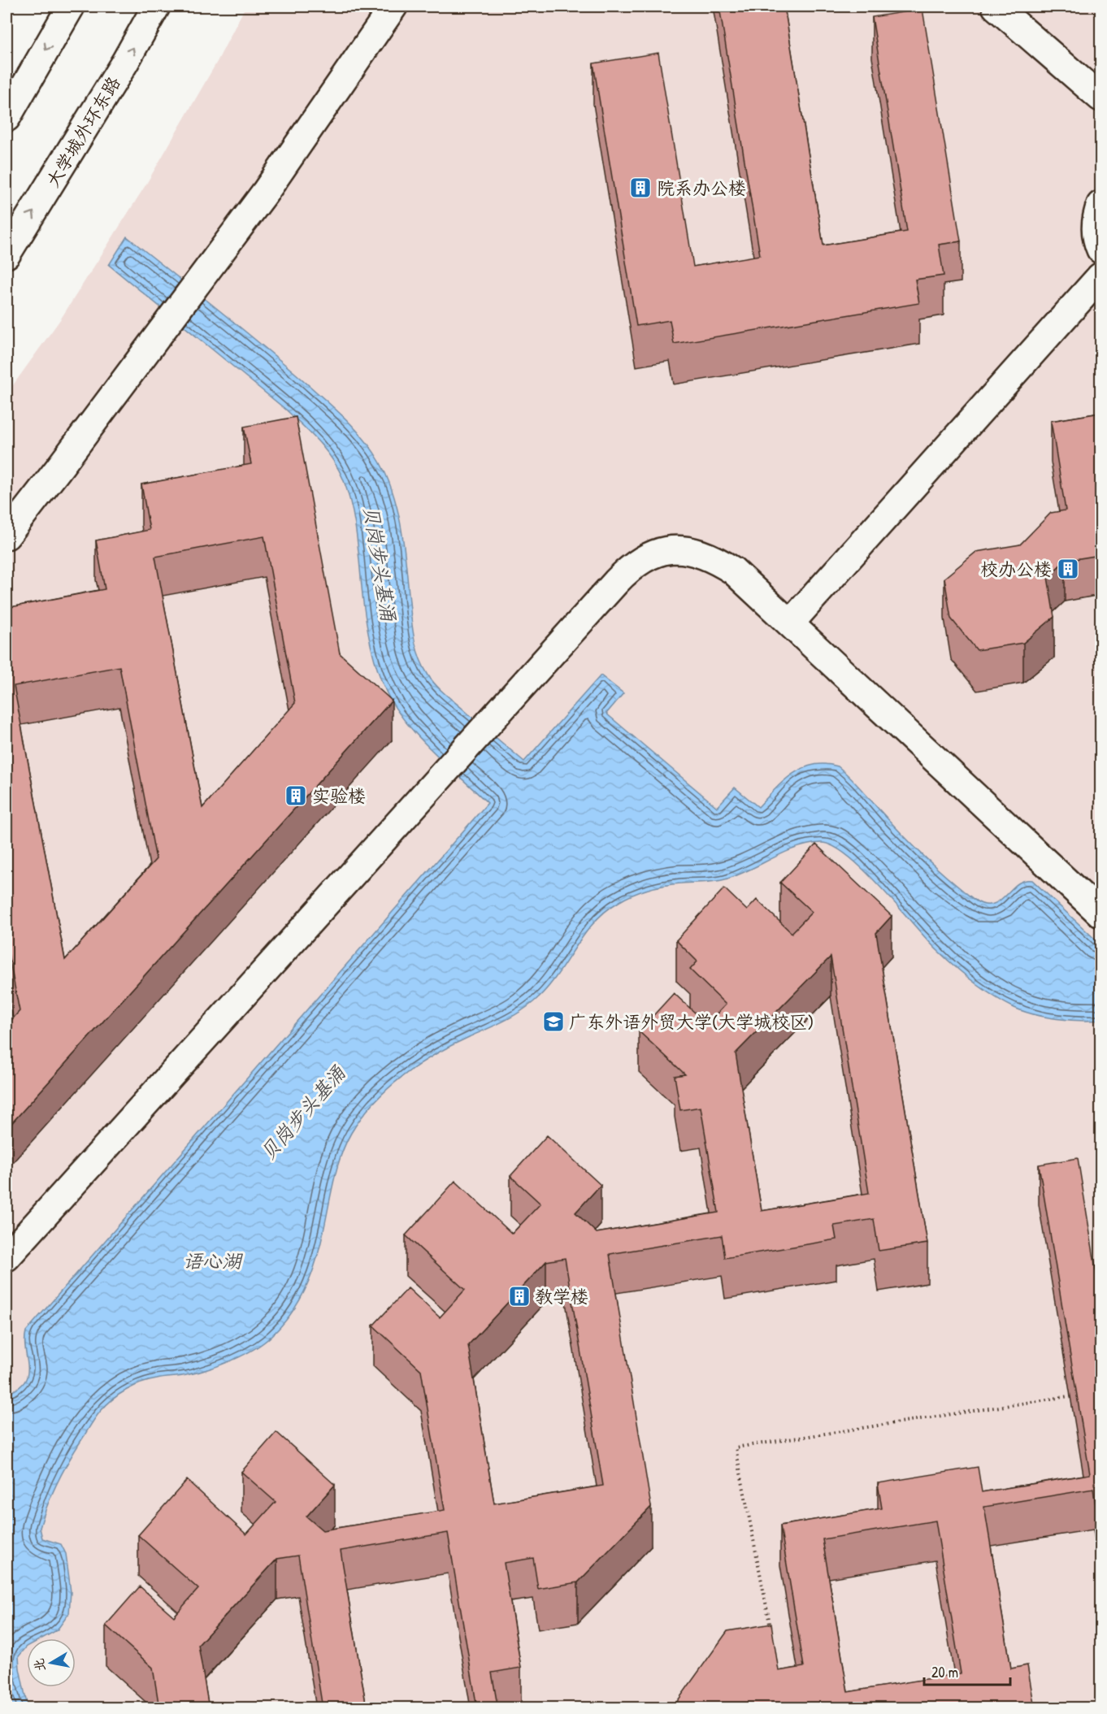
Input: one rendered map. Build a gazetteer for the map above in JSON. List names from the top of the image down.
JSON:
{
  "streets": {
    "main road": ["大学城外环东路"]
  },
  "water": ["贝岗步头基涌", "语心湖"],
  "places": {
    "building": [
      "院系办公楼",
      "校办公楼",
      "实验楼",
      "教学楼"
    ],
    "school or university": ["广东外语外贸大学(大学城校区)"]
  },
  "scale_bar": "20 m",
  "north": "left"
}
